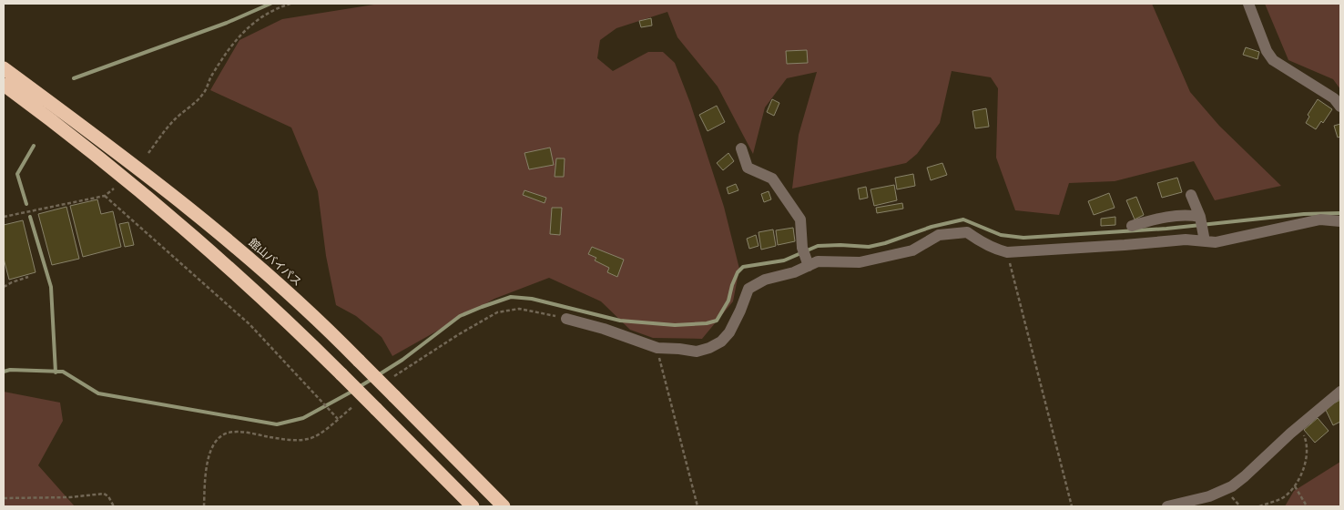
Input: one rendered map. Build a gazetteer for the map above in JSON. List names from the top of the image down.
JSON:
{
  "streets": {
    "highway": ["館山バイパス"]
  }
}
